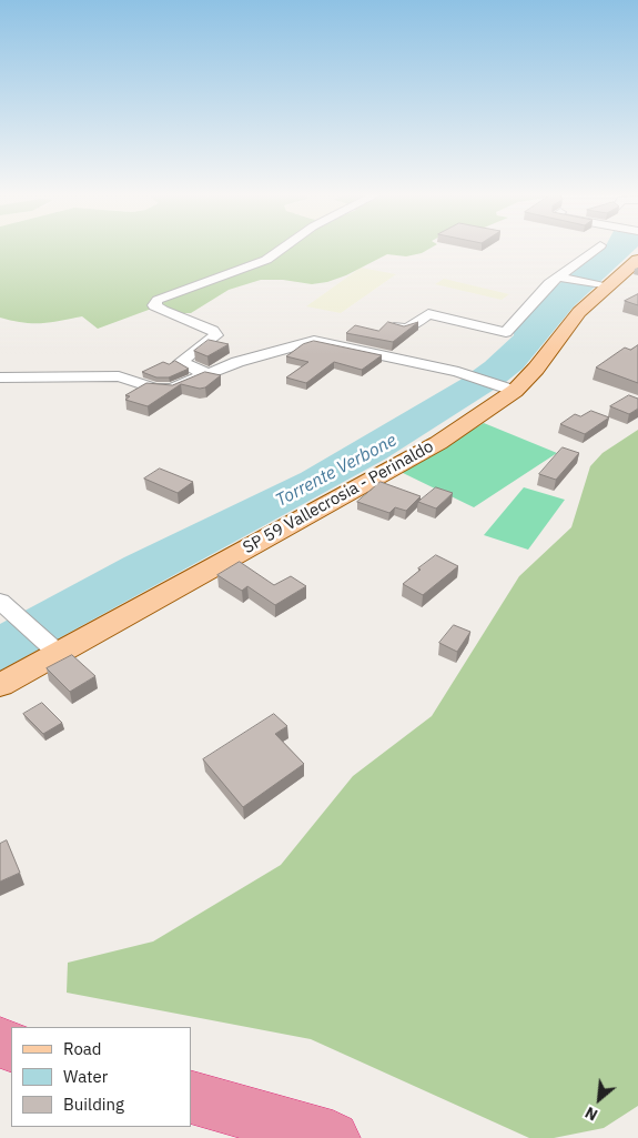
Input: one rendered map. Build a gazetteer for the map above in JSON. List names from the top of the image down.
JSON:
{
  "streets": {
    "main road": ["SP 59 Vallecrosia - Perinaldo"]
  },
  "water": ["Torrente Verbone"],
  "legend": ["Road", "Water", "Building"],
  "north": "bottom left"
}
